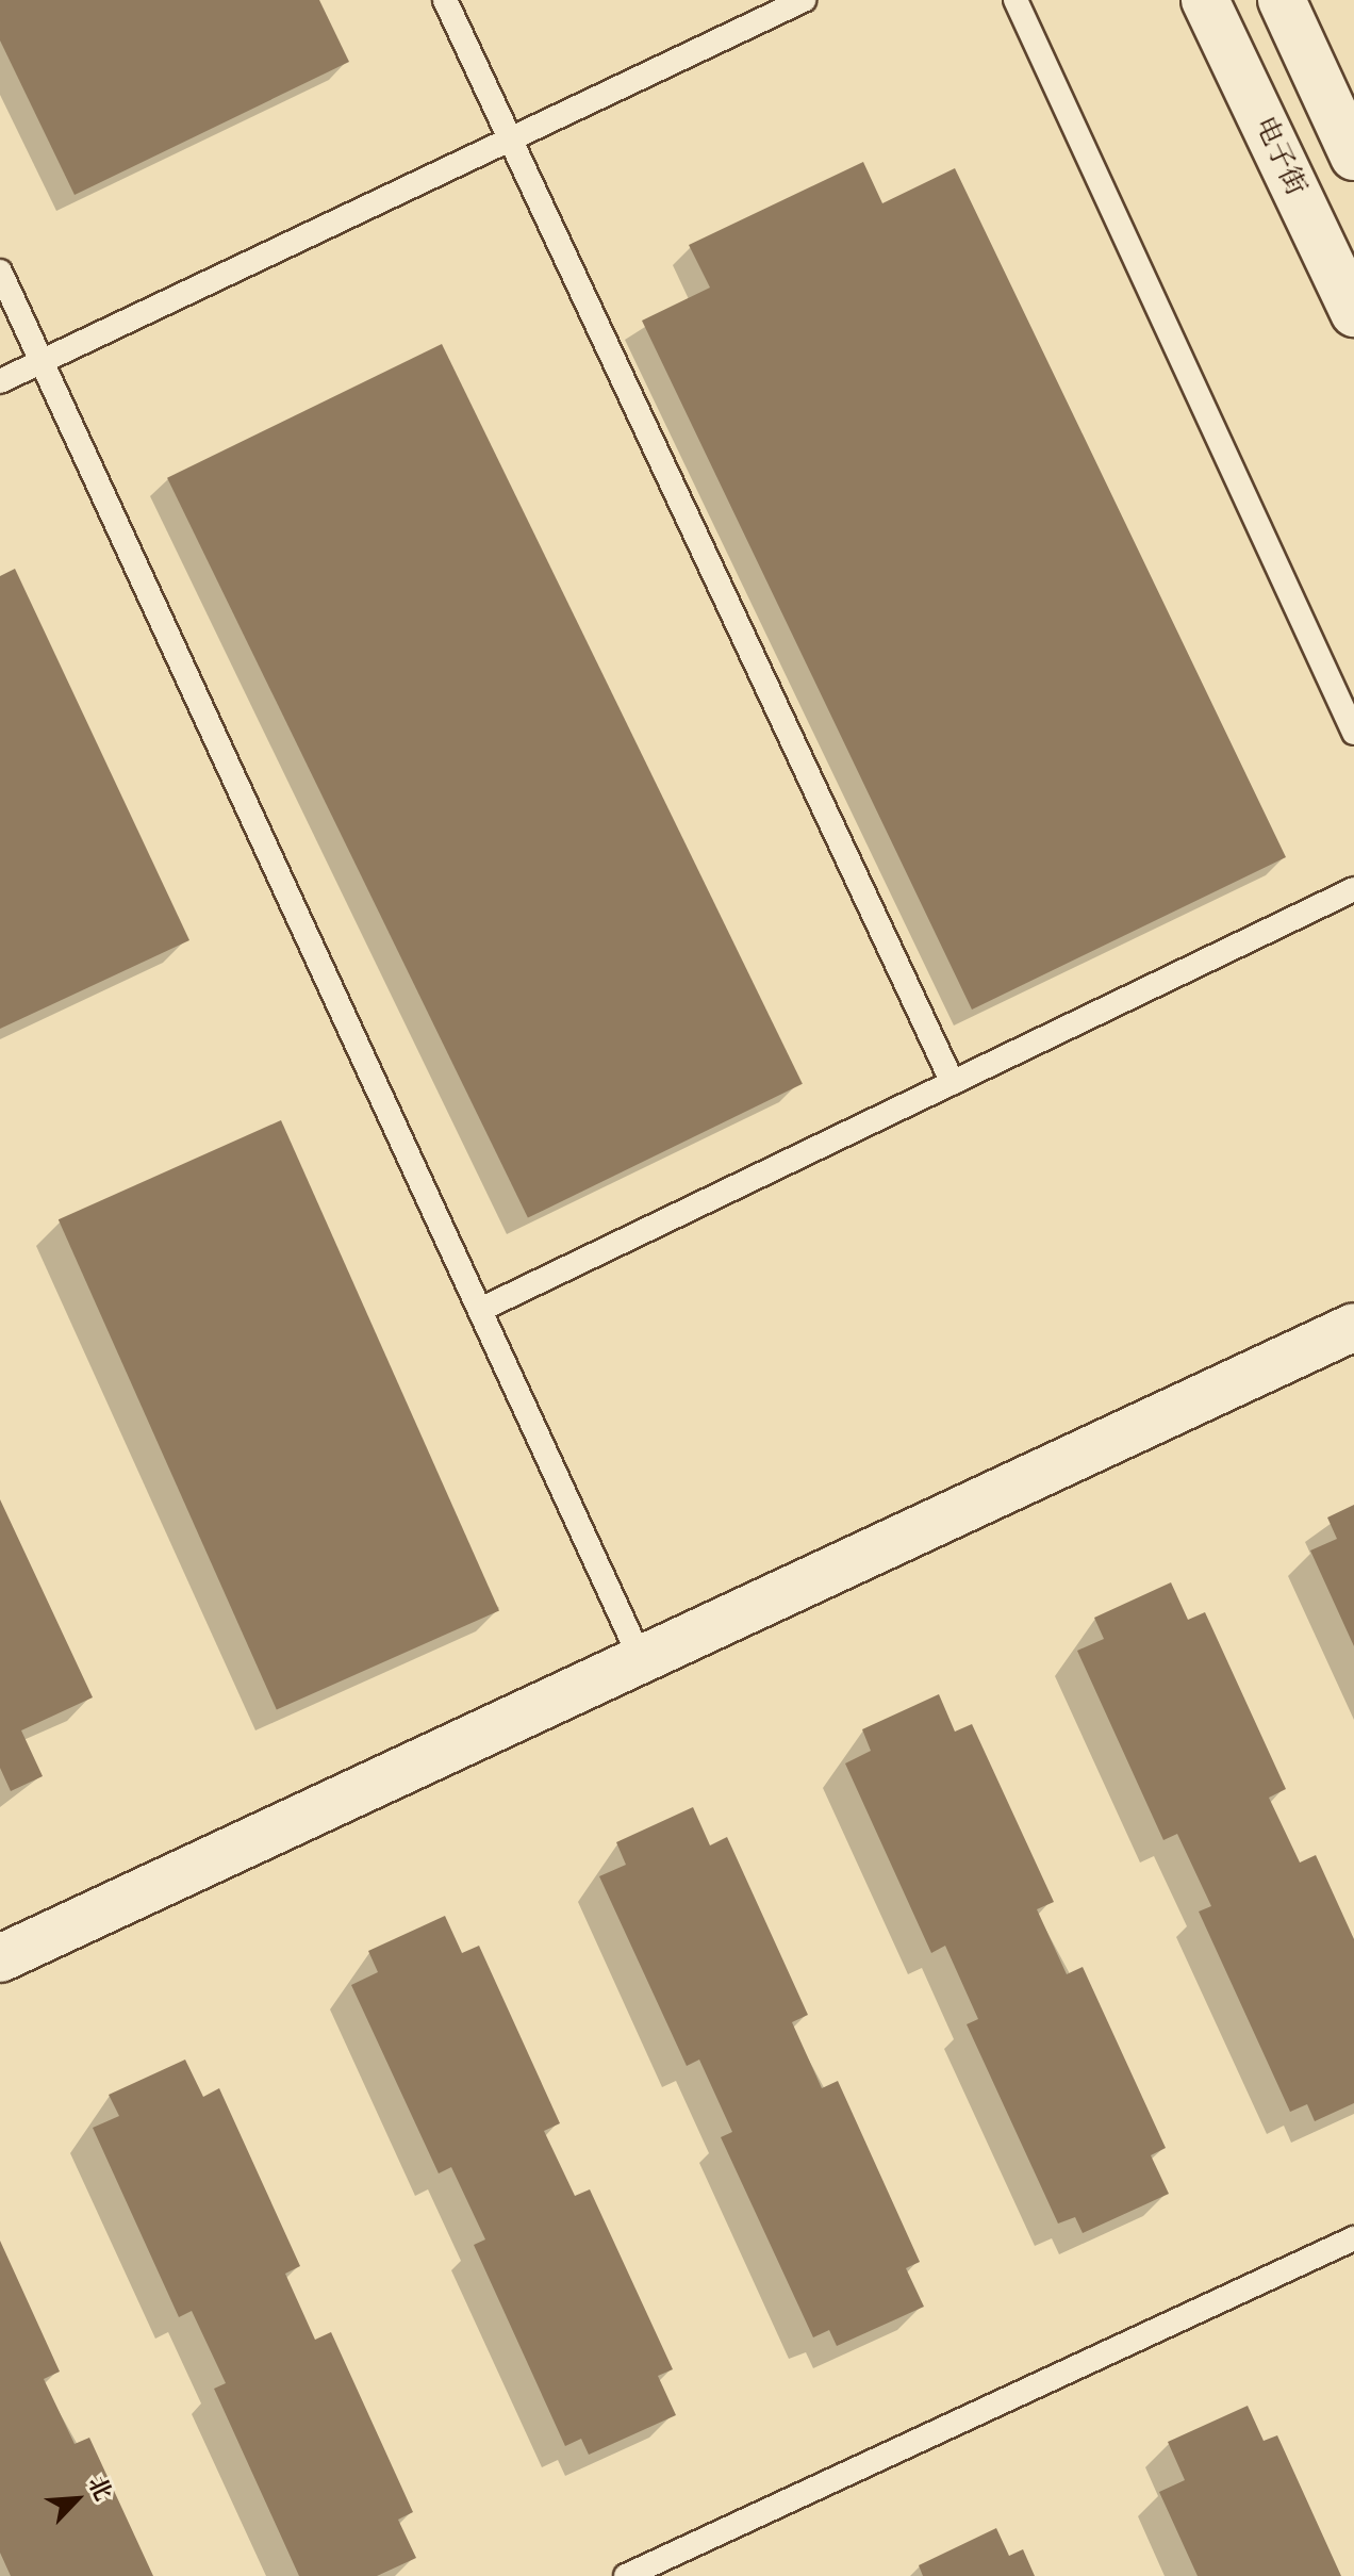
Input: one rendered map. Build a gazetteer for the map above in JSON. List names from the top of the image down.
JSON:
{
  "streets": {
    "street": ["电子街"]
  },
  "north": "top right"
}
